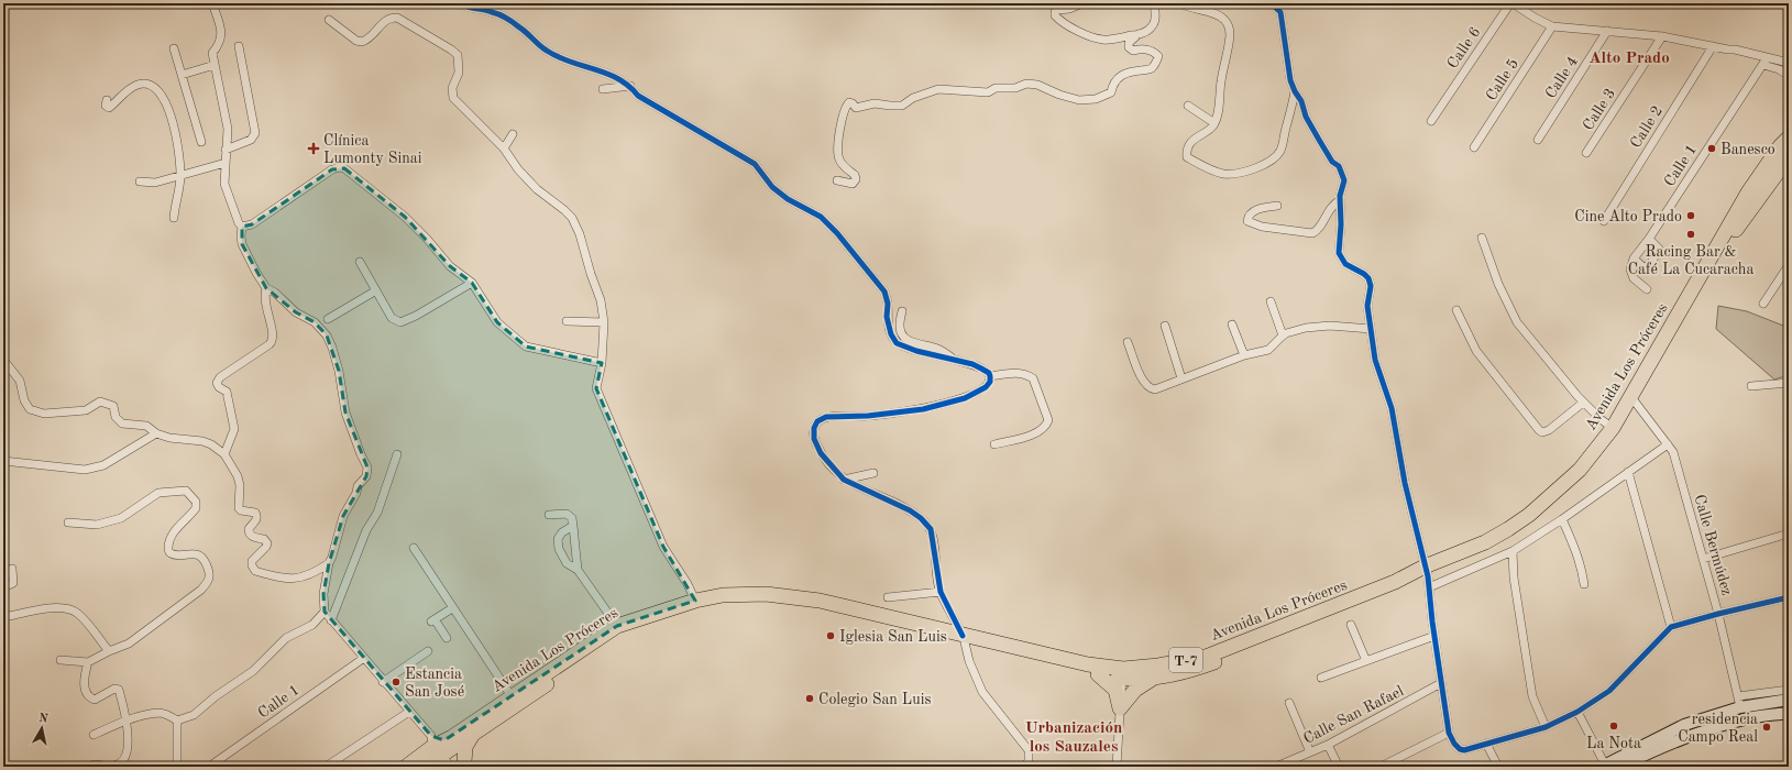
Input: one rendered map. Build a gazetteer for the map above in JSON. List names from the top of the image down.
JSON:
{
  "streets": {
    "highway": ["Avenida Los Próceres", "T-7"],
    "street": [
      "Calle 6",
      "Calle 4",
      "Calle 5",
      "Calle 3",
      "Calle 2",
      "Calle 1",
      "Calle Bermúdez",
      "Calle San Rafael"
    ]
  },
  "crossings": [
    ["Avenida Los Próceres", "Calle Bermúdez"],
    ["Avenida Los Próceres", "T-7"]
  ],
  "districts": ["Alto Prado", "Urbanización los Sauzales"],
  "places": {
    "health": ["Clínica Lumonty Sinai"],
    "other": [
      "Banesco",
      "Cine Alto Prado",
      "Racing Bar & Café La Cucaracha",
      "Iglesia San Luis",
      "Estancia San José",
      "Colegio San Luis",
      "La Nota",
      "residencia Campo Real"
    ]
  },
  "north": "top"
}
